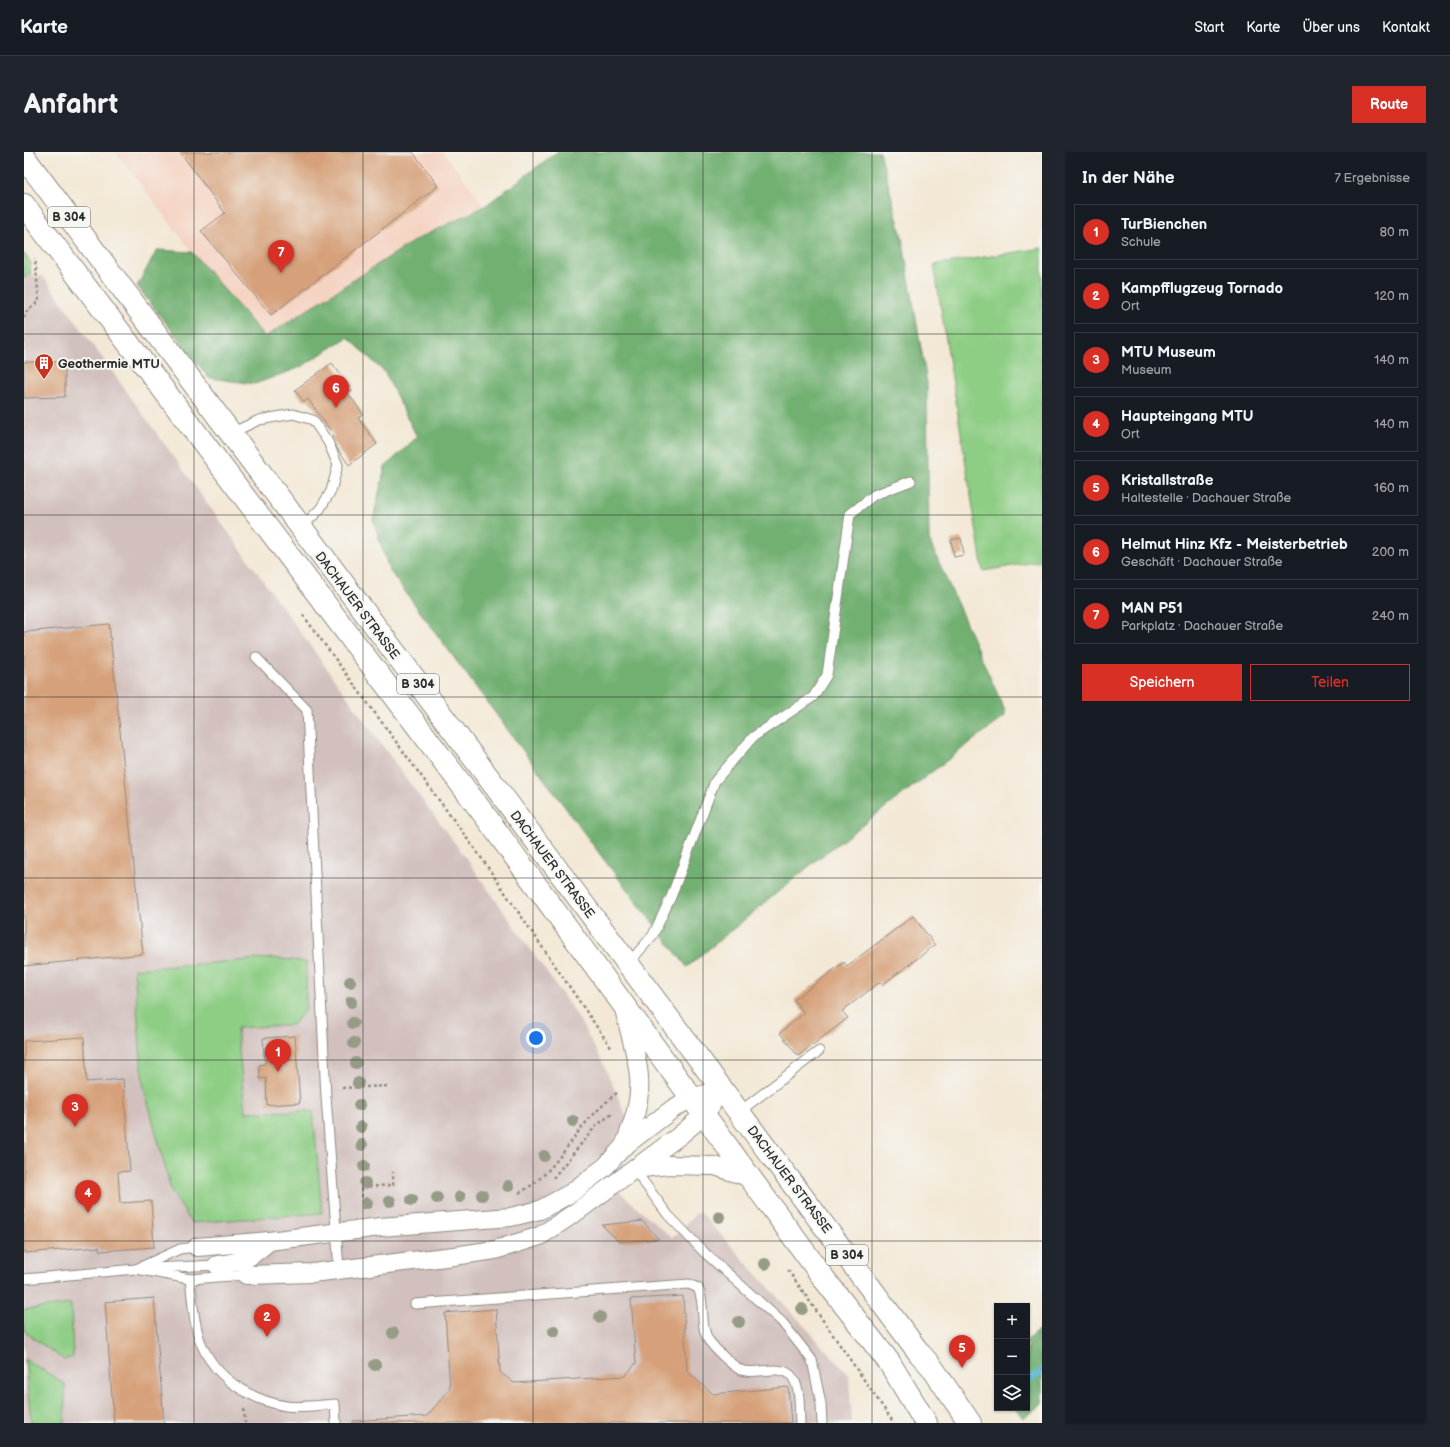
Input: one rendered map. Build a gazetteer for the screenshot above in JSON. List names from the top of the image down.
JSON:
{
  "streets": {
    "main road": ["B 304", "DACHAUER STRASSE"]
  },
  "places": {
    "building": ["Geothermie MTU"]
  },
  "page": {
    "header": "Karte",
    "nav": [
      "Start",
      "Karte",
      "Über uns",
      "Kontakt"
    ],
    "buttons": [
      "Route",
      ["Speichern", "Teilen"]
    ],
    "title": "Anfahrt",
    "heading": ["In der Nähe", "7 Ergebnisse"],
    "list": [
      {
        "mark": "1",
        "name": "TurBienchen",
        "note": "Schule",
        "value": "80 m"
      },
      {
        "mark": "2",
        "name": "Kampfflugzeug Tornado",
        "note": "Ort",
        "value": "120 m"
      },
      {
        "mark": "3",
        "name": "MTU Museum",
        "note": "Museum",
        "value": "140 m"
      },
      {
        "mark": "4",
        "name": "Haupteingang MTU",
        "note": "Ort",
        "value": "140 m"
      },
      {
        "mark": "5",
        "name": "Kristallstraße",
        "note": "Haltestelle · Dachauer Straße",
        "value": "160 m"
      },
      {
        "mark": "6",
        "name": "Helmut Hinz Kfz - Meisterbetrieb",
        "note": "Geschäft · Dachauer Straße",
        "value": "200 m"
      },
      {
        "mark": "7",
        "name": "MAN P51",
        "note": "Parkplatz · Dachauer Straße",
        "value": "240 m"
      }
    ],
    "pins": [
      "7",
      "6",
      "1",
      "3",
      "4",
      "2",
      "5"
    ],
    "map_buttons": ["+", "−"]
  }
}
